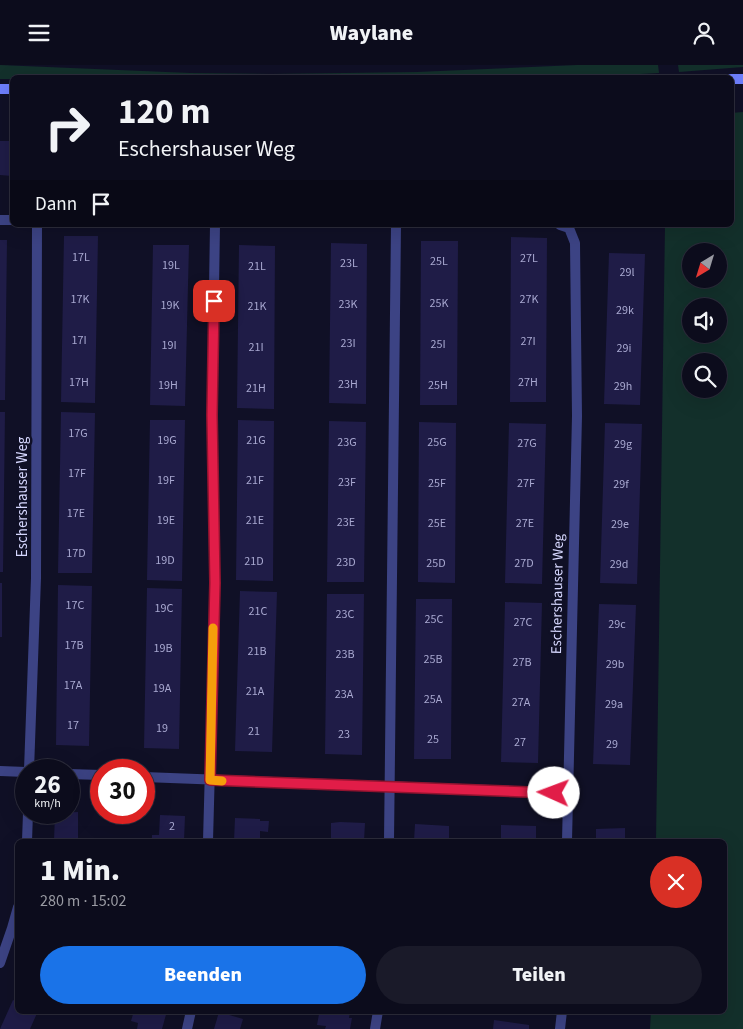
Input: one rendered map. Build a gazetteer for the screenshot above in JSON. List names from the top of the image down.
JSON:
{
  "streets": {
    "street": ["Eschershauser Weg"]
  },
  "house_numbers": [
    "17L",
    "27L",
    "25L",
    "23L",
    "19L",
    "21L",
    "29l",
    "17K",
    "27K",
    "25K",
    "23K",
    "19K",
    "21K",
    "29k",
    "17I",
    "27I",
    "23I",
    "25I",
    "19I",
    "21I",
    "29i",
    "17H",
    "27H",
    "23H",
    "19H",
    "25H",
    "29h",
    "21H",
    "17G",
    "19G",
    "21G",
    "23G",
    "25G",
    "27G",
    "29g",
    "17F",
    "19F",
    "21F",
    "23F",
    "25F",
    "27F",
    "29f",
    "17E",
    "19E",
    "21E",
    "23E",
    "25E",
    "27E",
    "29e",
    "17D",
    "19D",
    "21D",
    "23D",
    "25D",
    "27D",
    "29d",
    "17C",
    "19C",
    "21C",
    "23C",
    "25C",
    "27C",
    "29c",
    "17B",
    "19B",
    "21B",
    "23B",
    "25B",
    "27B",
    "29b",
    "17A",
    "19A",
    "21A",
    "23A",
    "25A",
    "27A",
    "29a",
    "17",
    "19",
    "21",
    "23",
    "25",
    "27",
    "29",
    "2"
  ],
  "north": "bottom left",
  "page": {
    "header": "Waylane",
    "turn": ["120 m", "Eschershauser Weg"],
    "then": "Dann",
    "speed": "26 km/h",
    "limit": "30",
    "heading": ["1 Min.", "280 m · 15:02"],
    "buttons": ["Beenden", "Teilen"]
  }
}
